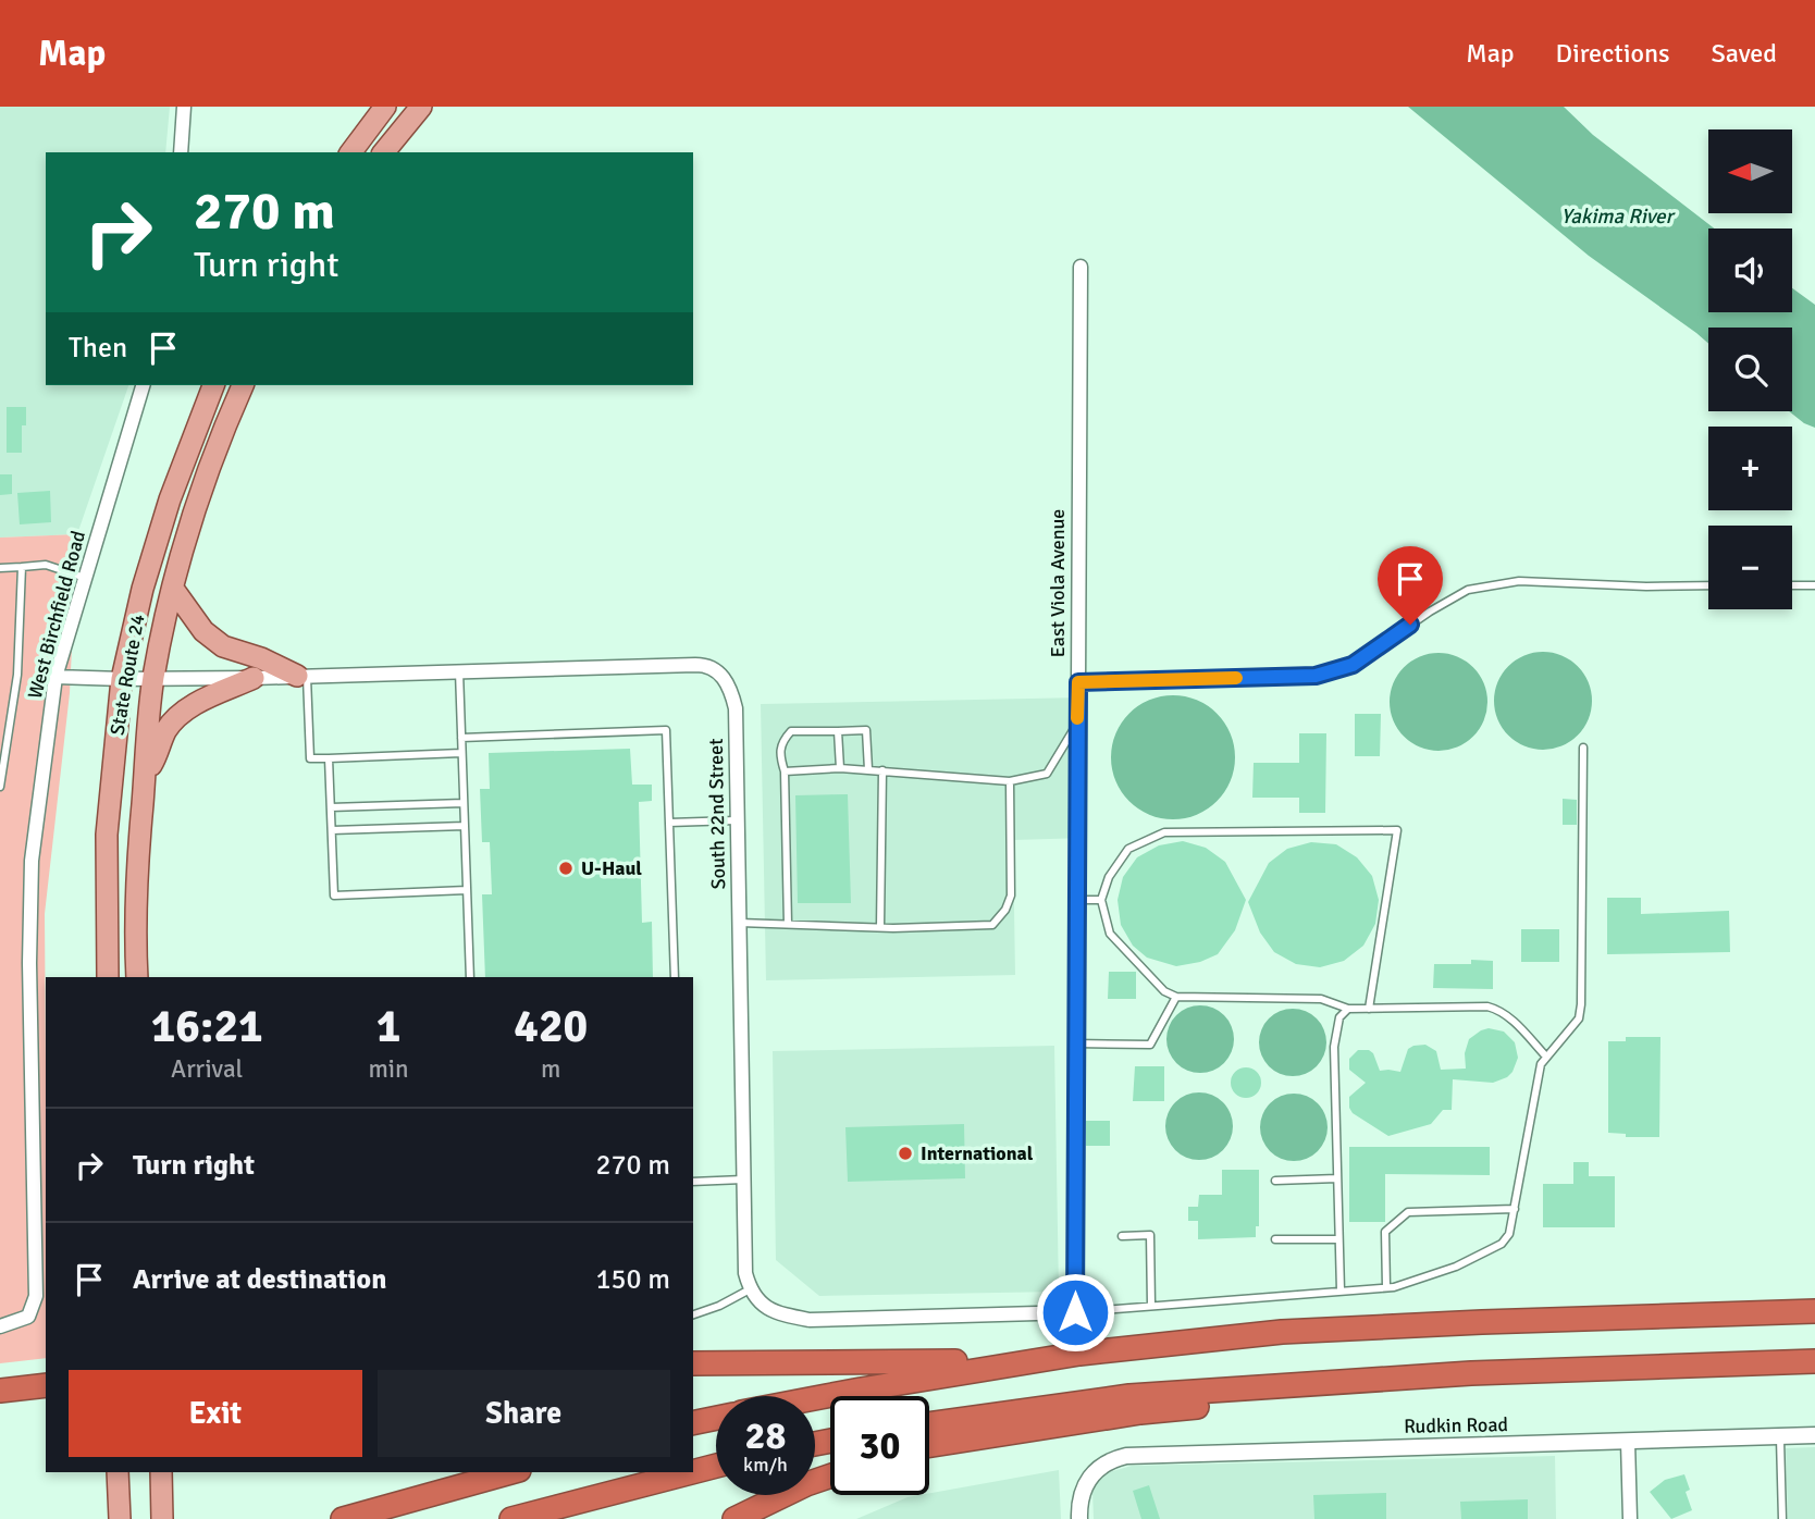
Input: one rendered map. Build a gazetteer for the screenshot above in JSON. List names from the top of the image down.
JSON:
{
  "streets": {
    "main road": ["State Route 24"],
    "street": [
      "East Viola Avenue",
      "West Birchfield Road",
      "South 22nd Street",
      "Rudkin Road"
    ]
  },
  "crossings": [
    ["West Birchfield Road", "South 22nd Street"],
    ["State Route 24", "South 22nd Street"]
  ],
  "water": ["Yakima River"],
  "places": ["U-Haul", "International"],
  "north": "left",
  "page": {
    "header": "Map",
    "nav": ["Map", "Directions", "Saved"],
    "map_buttons": ["+", "−"],
    "turn": ["270 m", "Turn right"],
    "then": "Then",
    "eta": [
      "16:21",
      "Arrival",
      "1",
      "min",
      "420",
      "m"
    ],
    "list": [
      {
        "name": "Turn right",
        "value": "270 m"
      },
      {
        "name": "Arrive at destination",
        "value": "150 m"
      }
    ],
    "buttons": ["Exit", "Share"],
    "speed": "28 km/h",
    "limit": "30"
  }
}
